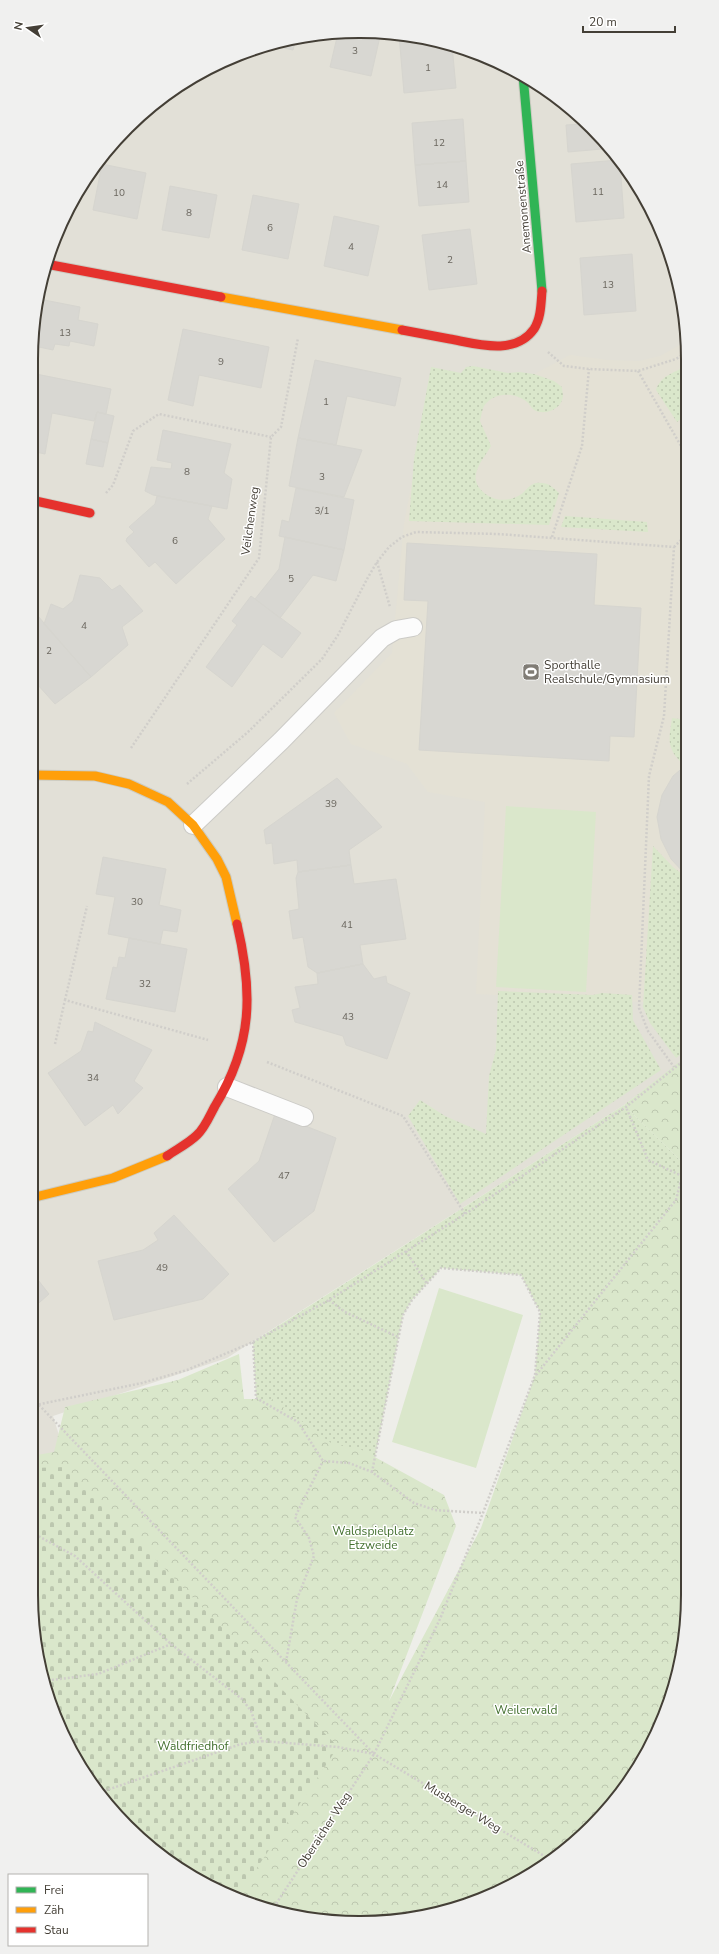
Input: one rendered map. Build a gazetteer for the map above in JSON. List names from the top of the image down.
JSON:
{
  "streets": {
    "street": ["Anemonenstraße"],
    "path": ["Veilchenweg", "Musberger Weg", "Oberaicher Weg"]
  },
  "crossings": [
    ["Musberger Weg", "Oberaicher Weg"]
  ],
  "parks": ["Waldspielplatz Etzweide", "Weilerwald", "Waldfriedhof"],
  "places": {
    "sports": ["Sporthalle Realschule/Gymnasium"]
  },
  "house_numbers": [
    "3",
    "1",
    "12",
    "14",
    "11",
    "10",
    "8",
    "6",
    "4",
    "2",
    "13",
    "13",
    "9",
    "1",
    "8",
    "3",
    "3/1",
    "6",
    "5",
    "4",
    "2",
    "39",
    "30",
    "41",
    "32",
    "43",
    "34",
    "47",
    "49"
  ],
  "legend": ["Frei", "Zäh", "Stau"],
  "scale_bar": "20 m",
  "north": "left"
}
